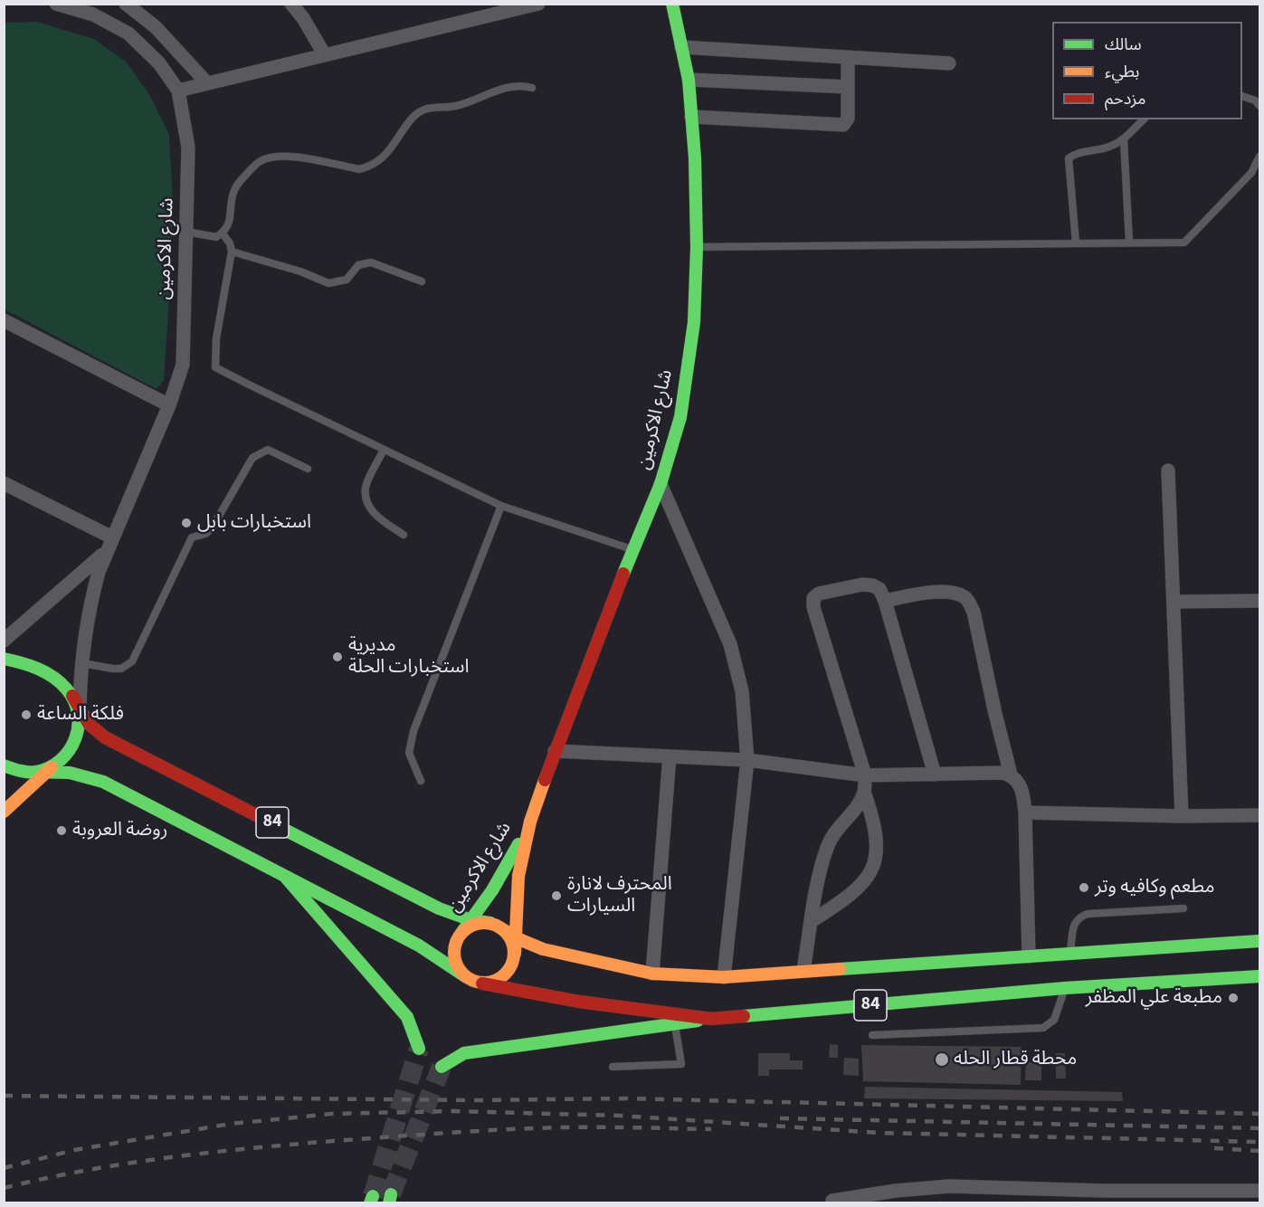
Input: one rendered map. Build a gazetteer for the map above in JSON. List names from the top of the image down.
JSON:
{
  "streets": {
    "main road": ["شارع الاكرمين", "84"]
  },
  "crossings": [
    ["شارع الاكرمين", "84"]
  ],
  "places": [
    "استخبارات بابل",
    "مديرية استخبارات الحلة",
    "فلكة الساعة",
    "روضة العروبة",
    "مطعم وكافيه وتر",
    "المحترف لانارة السيارات",
    "مطبعة علي المظفر",
    "محطة قطار الحله"
  ],
  "legend": ["سالك", "بطيء", "مزدحم"]
}
